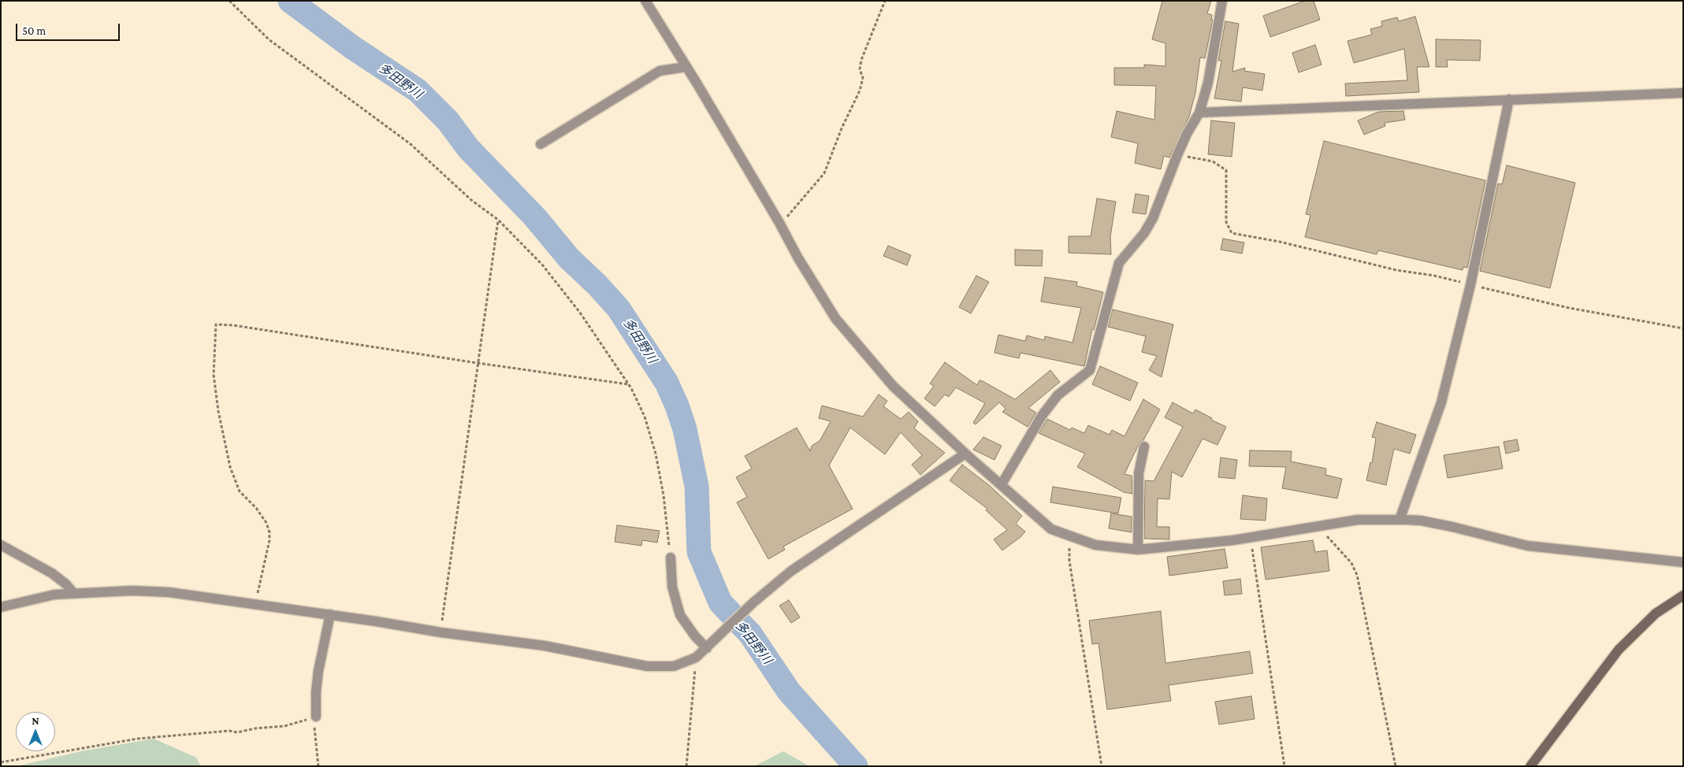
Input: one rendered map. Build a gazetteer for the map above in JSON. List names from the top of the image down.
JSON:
{
  "water": ["多田野川"],
  "scale_bar": "50 m",
  "north": "top"
}
